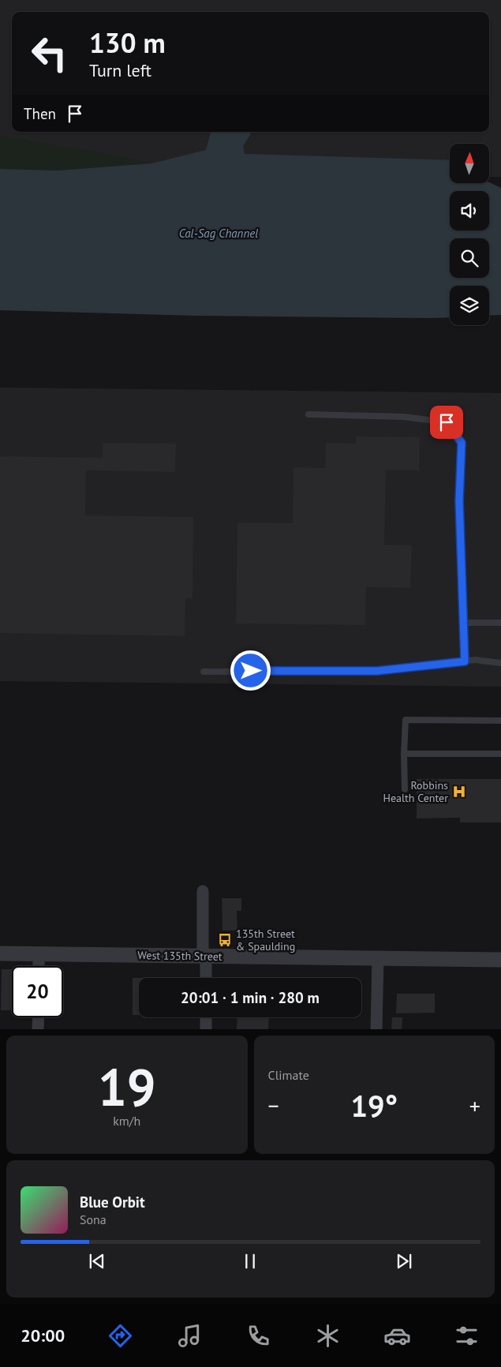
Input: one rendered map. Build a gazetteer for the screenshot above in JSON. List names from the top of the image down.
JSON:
{
  "streets": {
    "street": ["West 135th Street"]
  },
  "water": ["Cal-Sag Channel"],
  "places": {
    "hospital": ["Robbins Health Center"],
    "bus stop": ["135th Street & Spaulding"]
  },
  "north": "top",
  "page": {
    "turn": ["130 m", "Turn left"],
    "then": "Then",
    "limit": "20",
    "trip": "20:01 · 1 min · 280 m",
    "tile": [
      ["19", "km/h"],
      "Climate"
    ],
    "heat": ["−", "19°", "+"],
    "song": ["Blue Orbit", "Sona"],
    "tabs": "20:00"
  }
}
